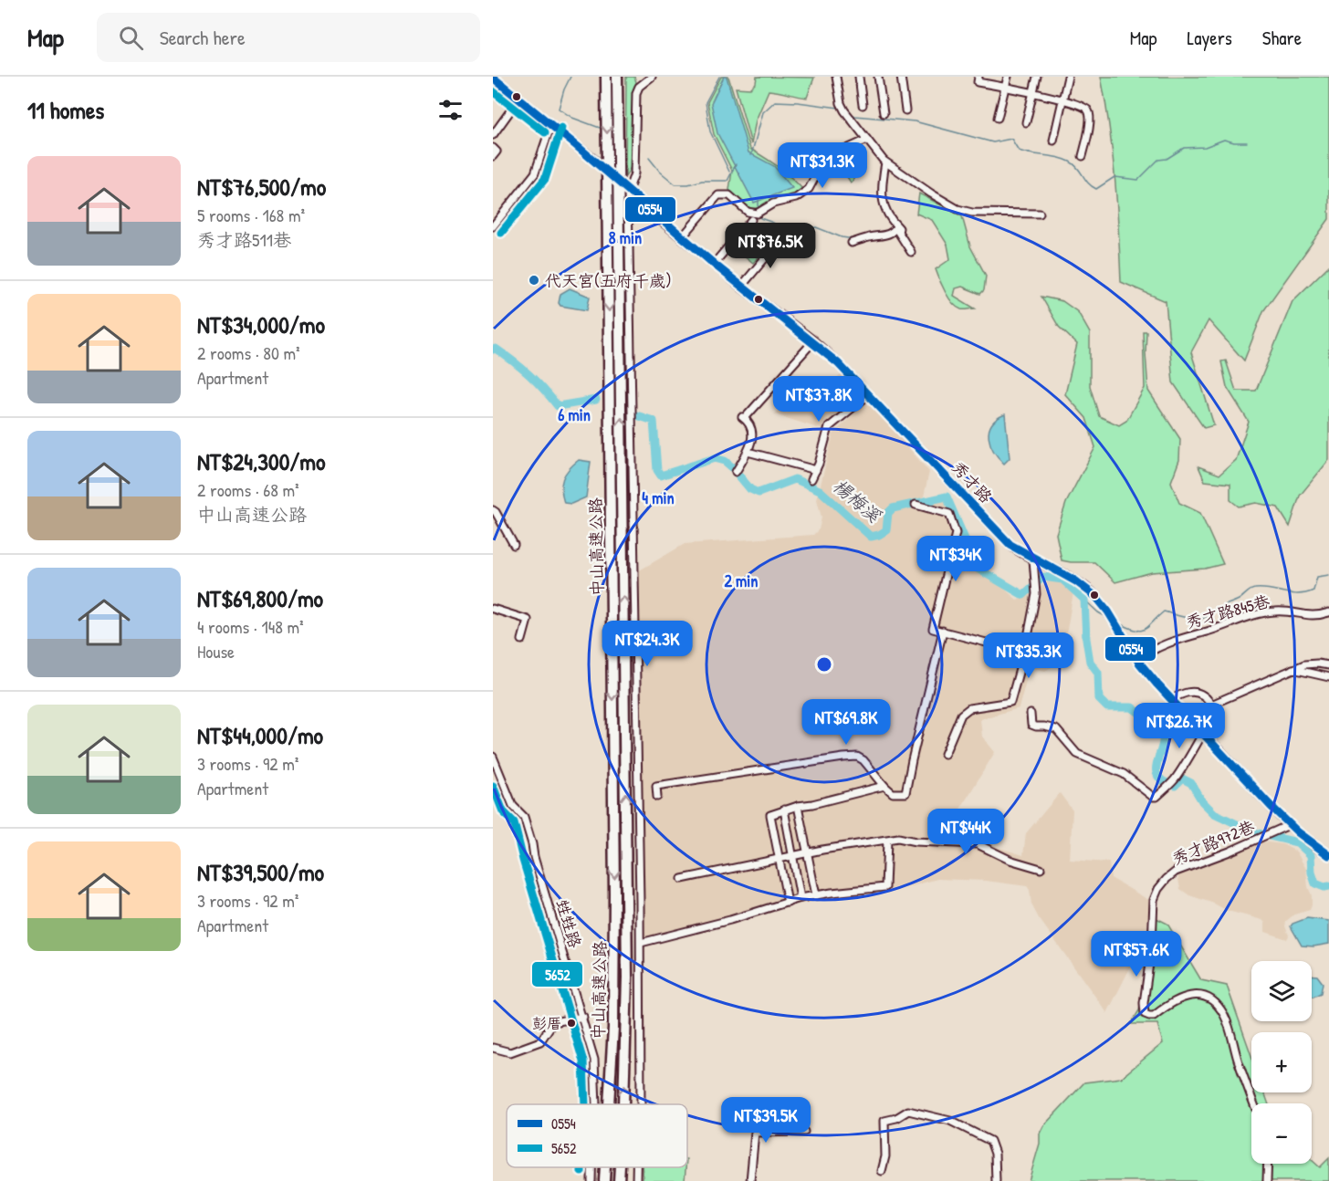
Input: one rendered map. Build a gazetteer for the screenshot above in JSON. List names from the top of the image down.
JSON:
{
  "streets": {
    "highway": ["中山高速公路"],
    "main road": ["秀才路"],
    "street": ["秀才路845巷", "秀才路972巷", "甡甡路"]
  },
  "crossings": [
    ["秀才路", "秀才路845巷"],
    ["秀才路", "秀才路972巷"]
  ],
  "water": ["楊梅溪"],
  "places": ["代天宮(五府千歲)", "彭厝"],
  "lines": ["transit line 0554", "transit line 5652"],
  "legend": ["0554", "5652"],
  "page": {
    "header": "Map",
    "search": "Search here",
    "nav": ["Map", "Layers", "Share"],
    "heading": "11 homes",
    "list": [
      {
        "name": "NT$76,500/mo",
        "note": "5 rooms · 168 m² · 秀才路511巷"
      },
      {
        "name": "NT$34,000/mo",
        "note": "2 rooms · 80 m² · Apartment"
      },
      {
        "name": "NT$24,300/mo",
        "note": "2 rooms · 68 m² · 中山高速公路"
      },
      {
        "name": "NT$69,800/mo",
        "note": "4 rooms · 148 m² · House"
      },
      {
        "name": "NT$44,000/mo",
        "note": "3 rooms · 92 m² · Apartment"
      },
      {
        "name": "NT$39,500/mo",
        "note": "3 rooms · 92 m² · Apartment"
      }
    ],
    "price": [
      "NT$31.3K",
      "NT$76.5K",
      "NT$37.8K",
      "NT$34K",
      "NT$24.3K",
      "NT$35.3K",
      "NT$69.8K",
      "NT$26.7K",
      "NT$44K",
      "NT$57.6K",
      "NT$39.5K"
    ],
    "map_buttons": ["+", "−"]
  },
  "rings": [
    "8 min",
    "6 min",
    "4 min",
    "2 min"
  ]
}
